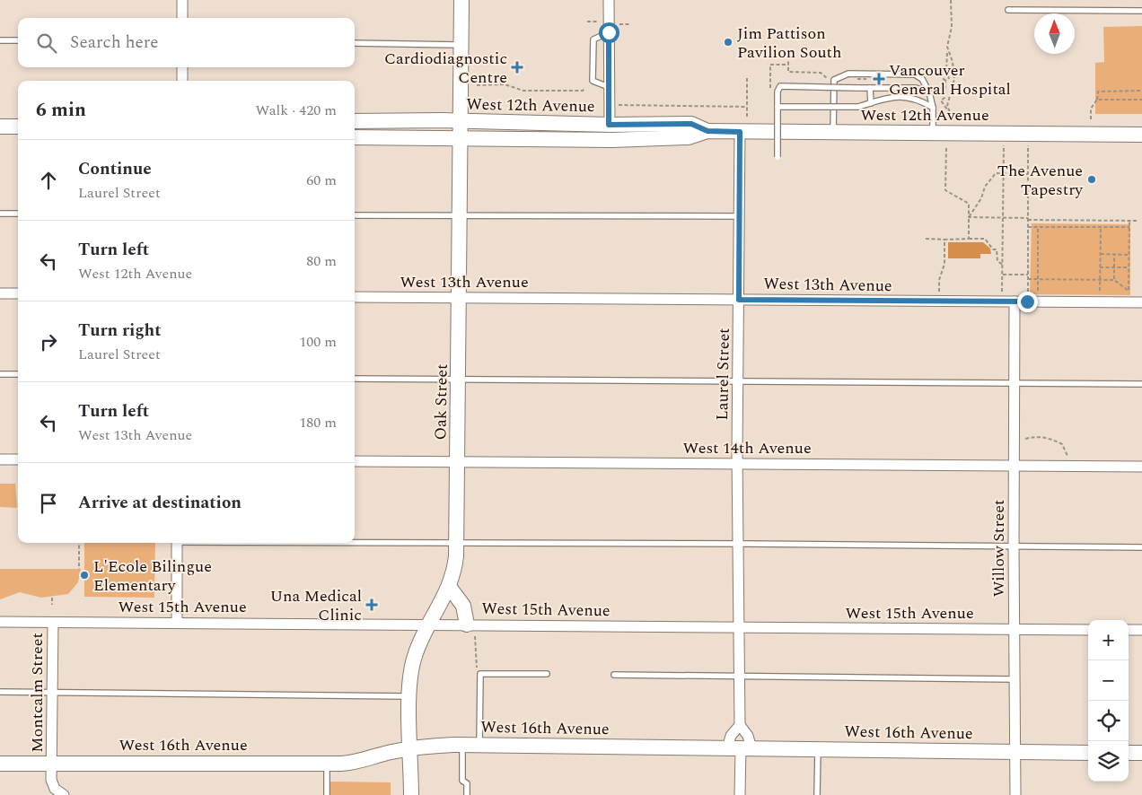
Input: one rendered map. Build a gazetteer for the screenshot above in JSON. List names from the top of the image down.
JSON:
{
  "streets": {
    "street": [
      "West 12th Avenue",
      "West 13th Avenue",
      "Laurel Street",
      "Oak Street",
      "West 14th Avenue",
      "Willow Street",
      "West 15th Avenue",
      "Montcalm Street",
      "West 16th Avenue"
    ]
  },
  "crossings": [
    ["West 12th Avenue", "Laurel Street"],
    ["West 12th Avenue", "Oak Street"],
    ["West 13th Avenue", "Laurel Street"],
    ["West 13th Avenue", "Oak Street"],
    ["West 13th Avenue", "Willow Street"],
    ["Laurel Street", "West 14th Avenue"],
    ["Laurel Street", "West 15th Avenue"],
    ["Laurel Street", "West 16th Avenue"],
    ["Oak Street", "West 14th Avenue"],
    ["Oak Street", "West 15th Avenue"],
    ["Oak Street", "West 16th Avenue"],
    ["West 14th Avenue", "Willow Street"],
    ["Willow Street", "West 15th Avenue"],
    ["Willow Street", "West 16th Avenue"],
    ["West 15th Avenue", "Montcalm Street"],
    ["Montcalm Street", "West 16th Avenue"]
  ],
  "places": {
    "other": ["Jim Pattison Pavilion South", "The Avenue Tapestry", "L'Ecole Bilingue Elementary"],
    "health": ["Cardiodiagnostic Centre", "Vancouver General Hospital", "Una Medical Clinic"]
  },
  "north": "top",
  "page": {
    "search": "Search here",
    "heading": ["6 min", "Walk · 420 m"],
    "list": [
      ["Continue", "Laurel Street", "60 m"],
      ["Turn left", "West 12th Avenue", "80 m"],
      ["Turn right", "Laurel Street", "100 m"],
      ["Turn left", "West 13th Avenue", "180 m"],
      "Arrive at destination"
    ],
    "map_buttons": ["+", "−"]
  }
}
